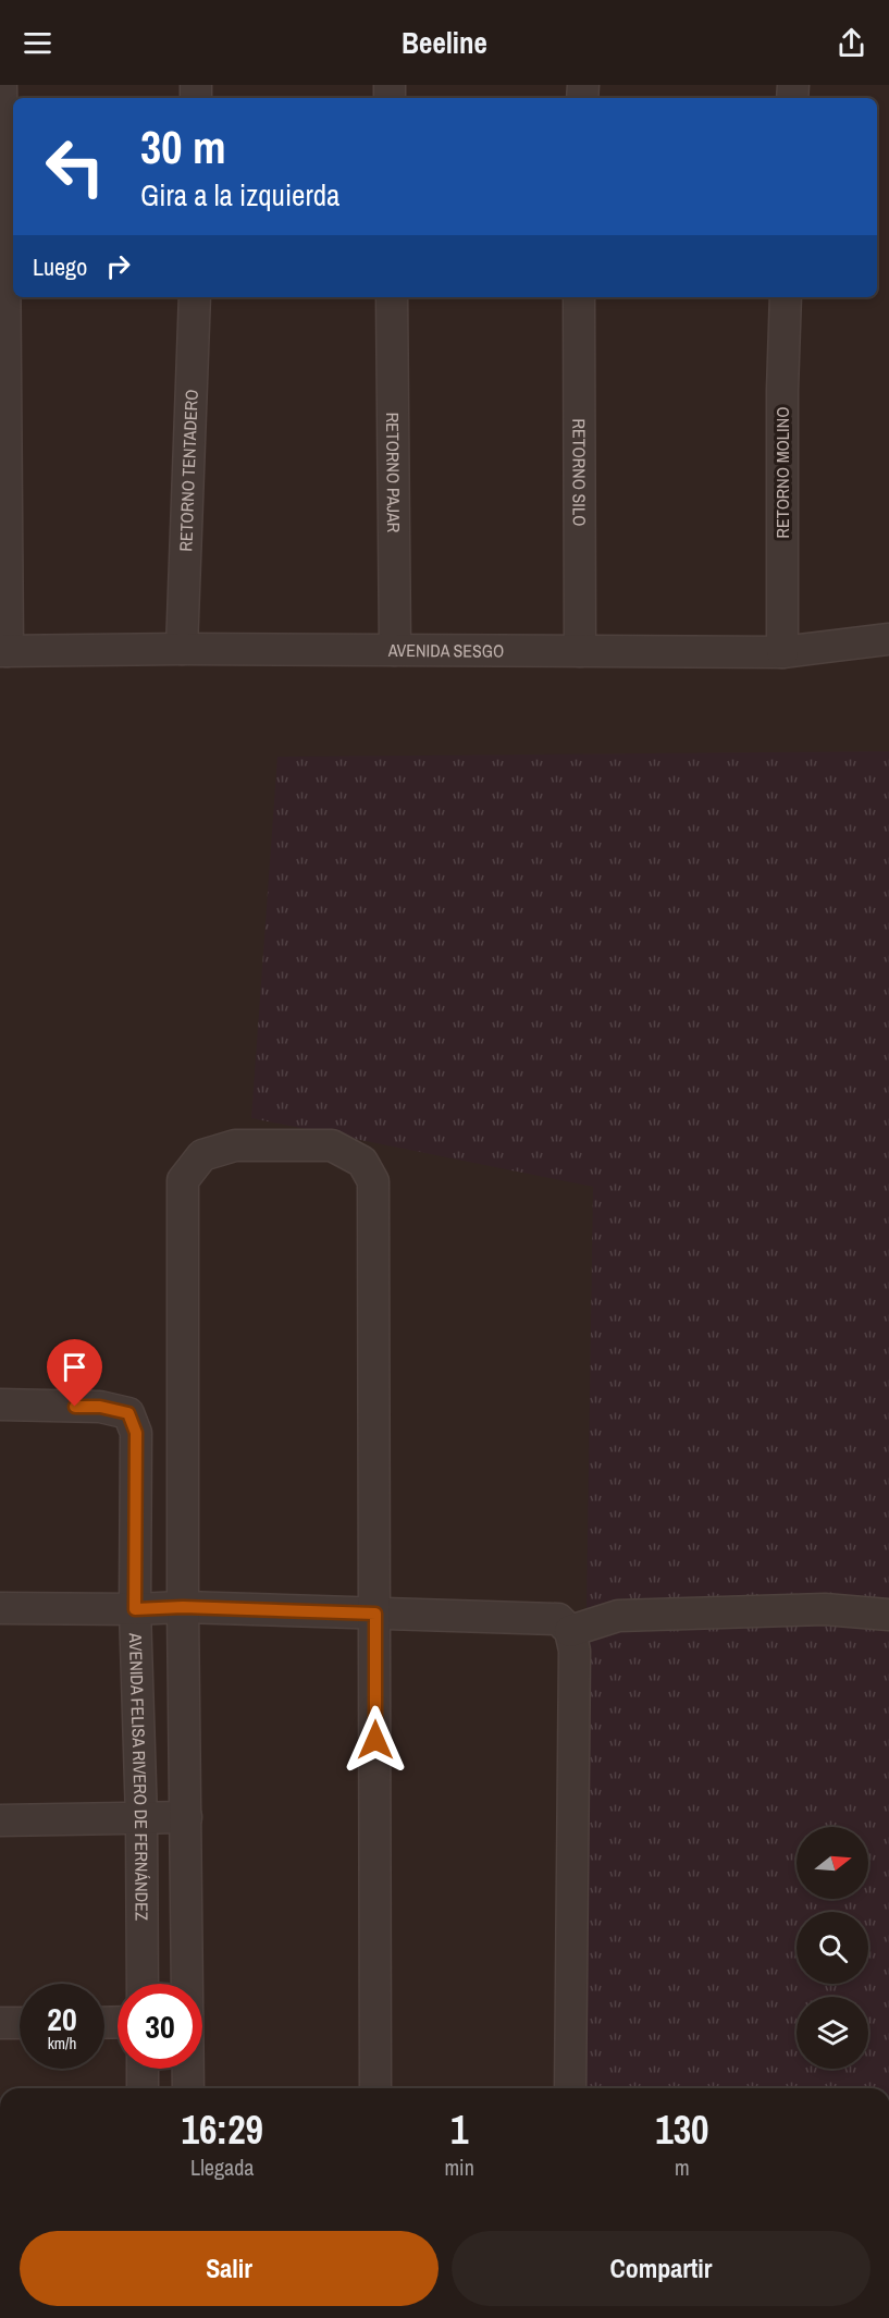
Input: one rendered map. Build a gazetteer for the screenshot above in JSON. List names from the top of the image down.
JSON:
{
  "streets": {
    "street": [
      "RETORNO TENTADERO",
      "RETORNO PAJAR",
      "RETORNO SILO",
      "RETORNO MOLINO",
      "AVENIDA SESGO",
      "AVENIDA FELISA RIVERO DE FERNÁNDEZ"
    ]
  },
  "crossings": [
    ["RETORNO TENTADERO", "AVENIDA SESGO"],
    ["RETORNO PAJAR", "AVENIDA SESGO"],
    ["RETORNO SILO", "AVENIDA SESGO"],
    ["RETORNO MOLINO", "AVENIDA SESGO"]
  ],
  "north": "right",
  "page": {
    "header": "Beeline",
    "turn": ["30 m", "Gira a la izquierda"],
    "then": "Luego",
    "speed": "20 km/h",
    "limit": "30",
    "eta": [
      "16:29",
      "Llegada",
      "1",
      "min",
      "130",
      "m"
    ],
    "buttons": ["Salir", "Compartir"]
  }
}
